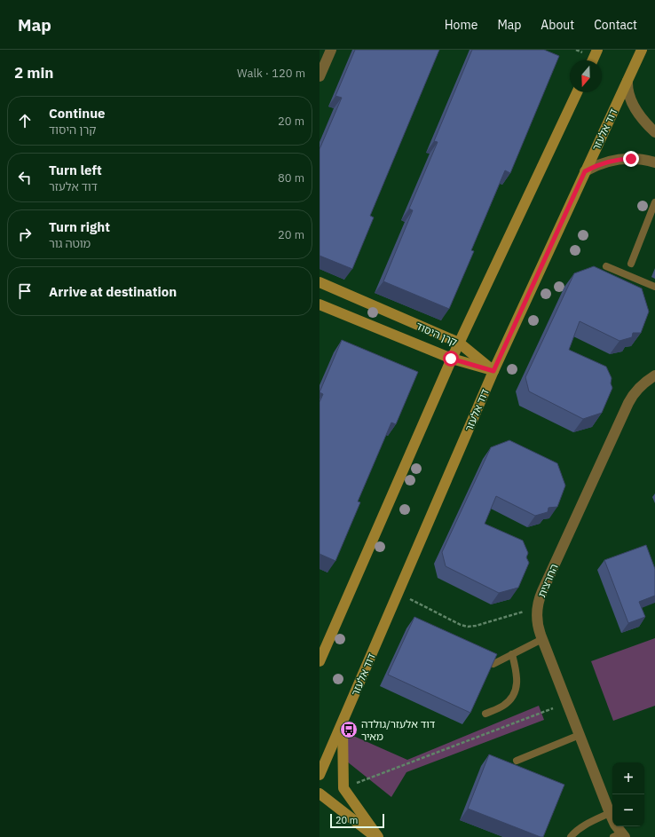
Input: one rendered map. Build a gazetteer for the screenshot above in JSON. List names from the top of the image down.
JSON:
{
  "streets": {
    "street": ["דוד אלעזר", "קרן היסוד", "החרצית"]
  },
  "crossings": [
    ["דוד אלעזר", "קרן היסוד"]
  ],
  "places": {
    "bus stop": ["דוד אלעזר/גולדה מאיר"]
  },
  "scale_bar": "20 m",
  "north": "bottom",
  "page": {
    "header": "Map",
    "nav": [
      "Home",
      "Map",
      "About",
      "Contact"
    ],
    "heading": ["2 min", "Walk · 120 m"],
    "list": [
      ["Continue", "קרן היסוד", "20 m"],
      ["Turn left", "דוד אלעזר", "80 m"],
      ["Turn right", "מוטה גור", "20 m"],
      "Arrive at destination"
    ],
    "map_buttons": ["+", "−"],
    "scale": "20 m"
  }
}
